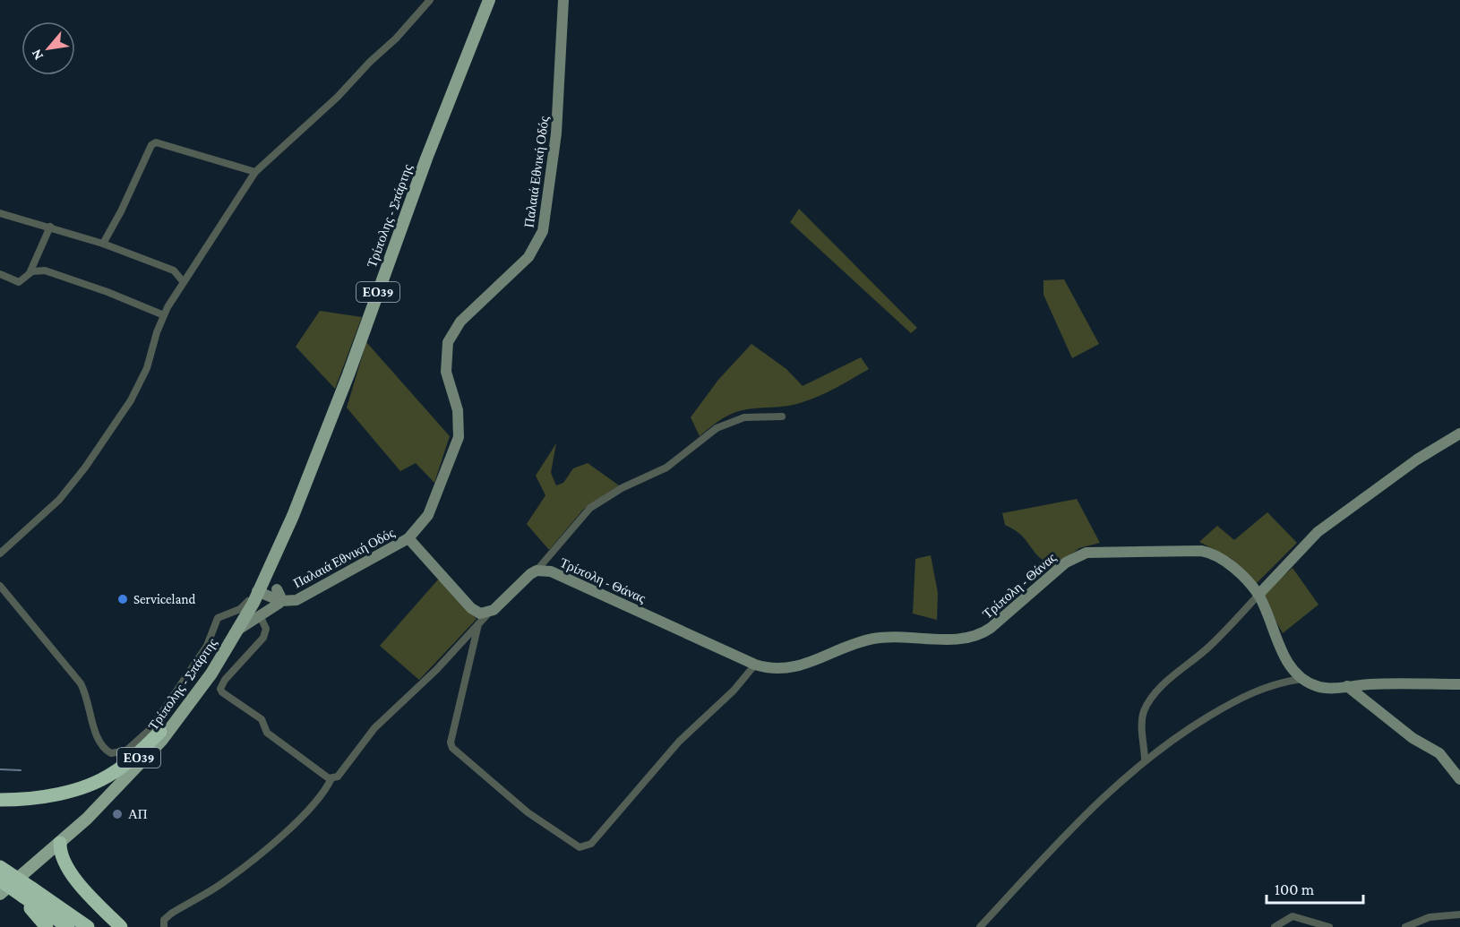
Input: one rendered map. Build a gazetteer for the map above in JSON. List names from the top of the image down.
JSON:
{
  "streets": {
    "main road": [
      "Παλαιά Εθνική Οδός",
      "Τρίπολης - Σπάρτης",
      "ΕΟ39",
      "Τρίπολη - Θάνας"
    ]
  },
  "crossings": [
    ["Παλαιά Εθνική Οδός", "Τρίπολης - Σπάρτης"]
  ],
  "places": ["Serviceland", "ΑΠ"],
  "scale_bar": "100 m",
  "north": "bottom left"
}
